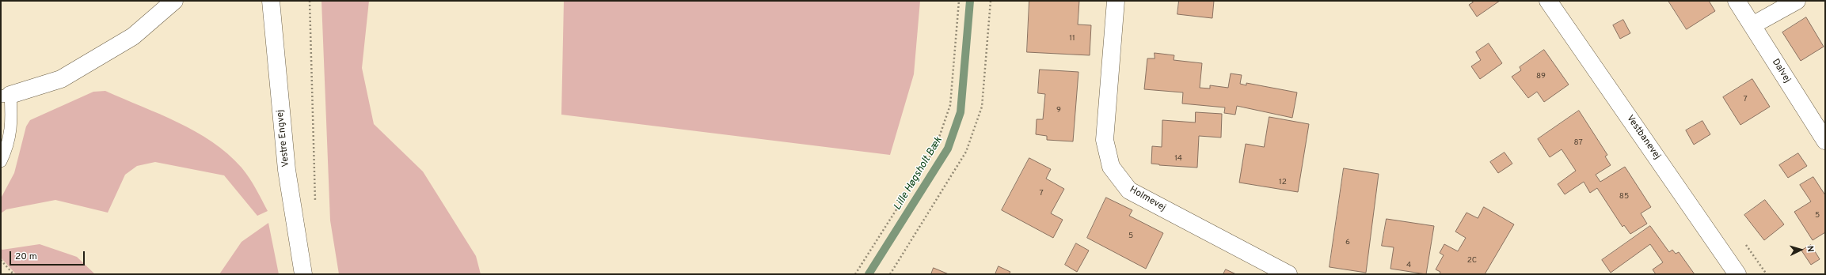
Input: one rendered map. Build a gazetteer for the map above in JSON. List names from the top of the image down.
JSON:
{
  "streets": {
    "street": [
      "Dalvej",
      "Vestbanevej",
      "Vestre Engvej",
      "Holmevej"
    ]
  },
  "water": ["Lille Høgsholt Bæk"],
  "house_numbers": [
    "11",
    "89",
    "7",
    "9",
    "87",
    "14",
    "12",
    "7",
    "85",
    "5",
    "5",
    "6",
    "2C",
    "4"
  ],
  "scale_bar": "20 m",
  "north": "right"
}
